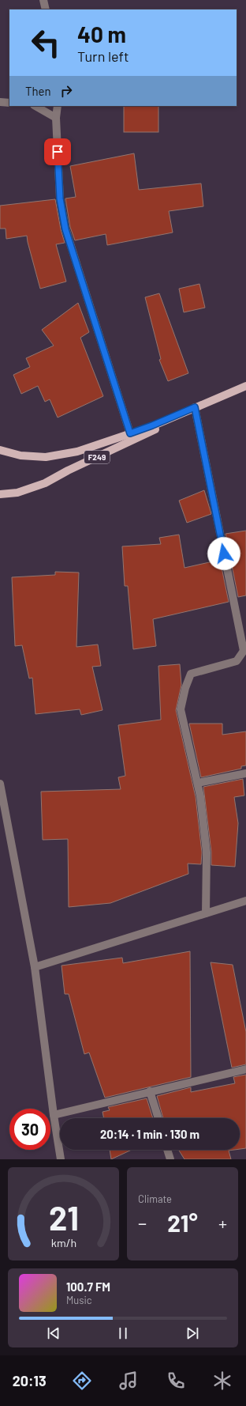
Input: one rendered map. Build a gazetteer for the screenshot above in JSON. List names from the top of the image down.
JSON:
{
  "streets": {
    "main road": ["F249"]
  },
  "page": {
    "turn": ["40 m", "Turn left"],
    "then": "Then",
    "limit": "30",
    "trip": "20:14 · 1 min · 130 m",
    "tile": "Climate",
    "heat": ["−", "21°", "+"],
    "song": ["100.7 FM", "Music"],
    "tabs": "20:13",
    "gauge": ["21", "km/h"]
  }
}
